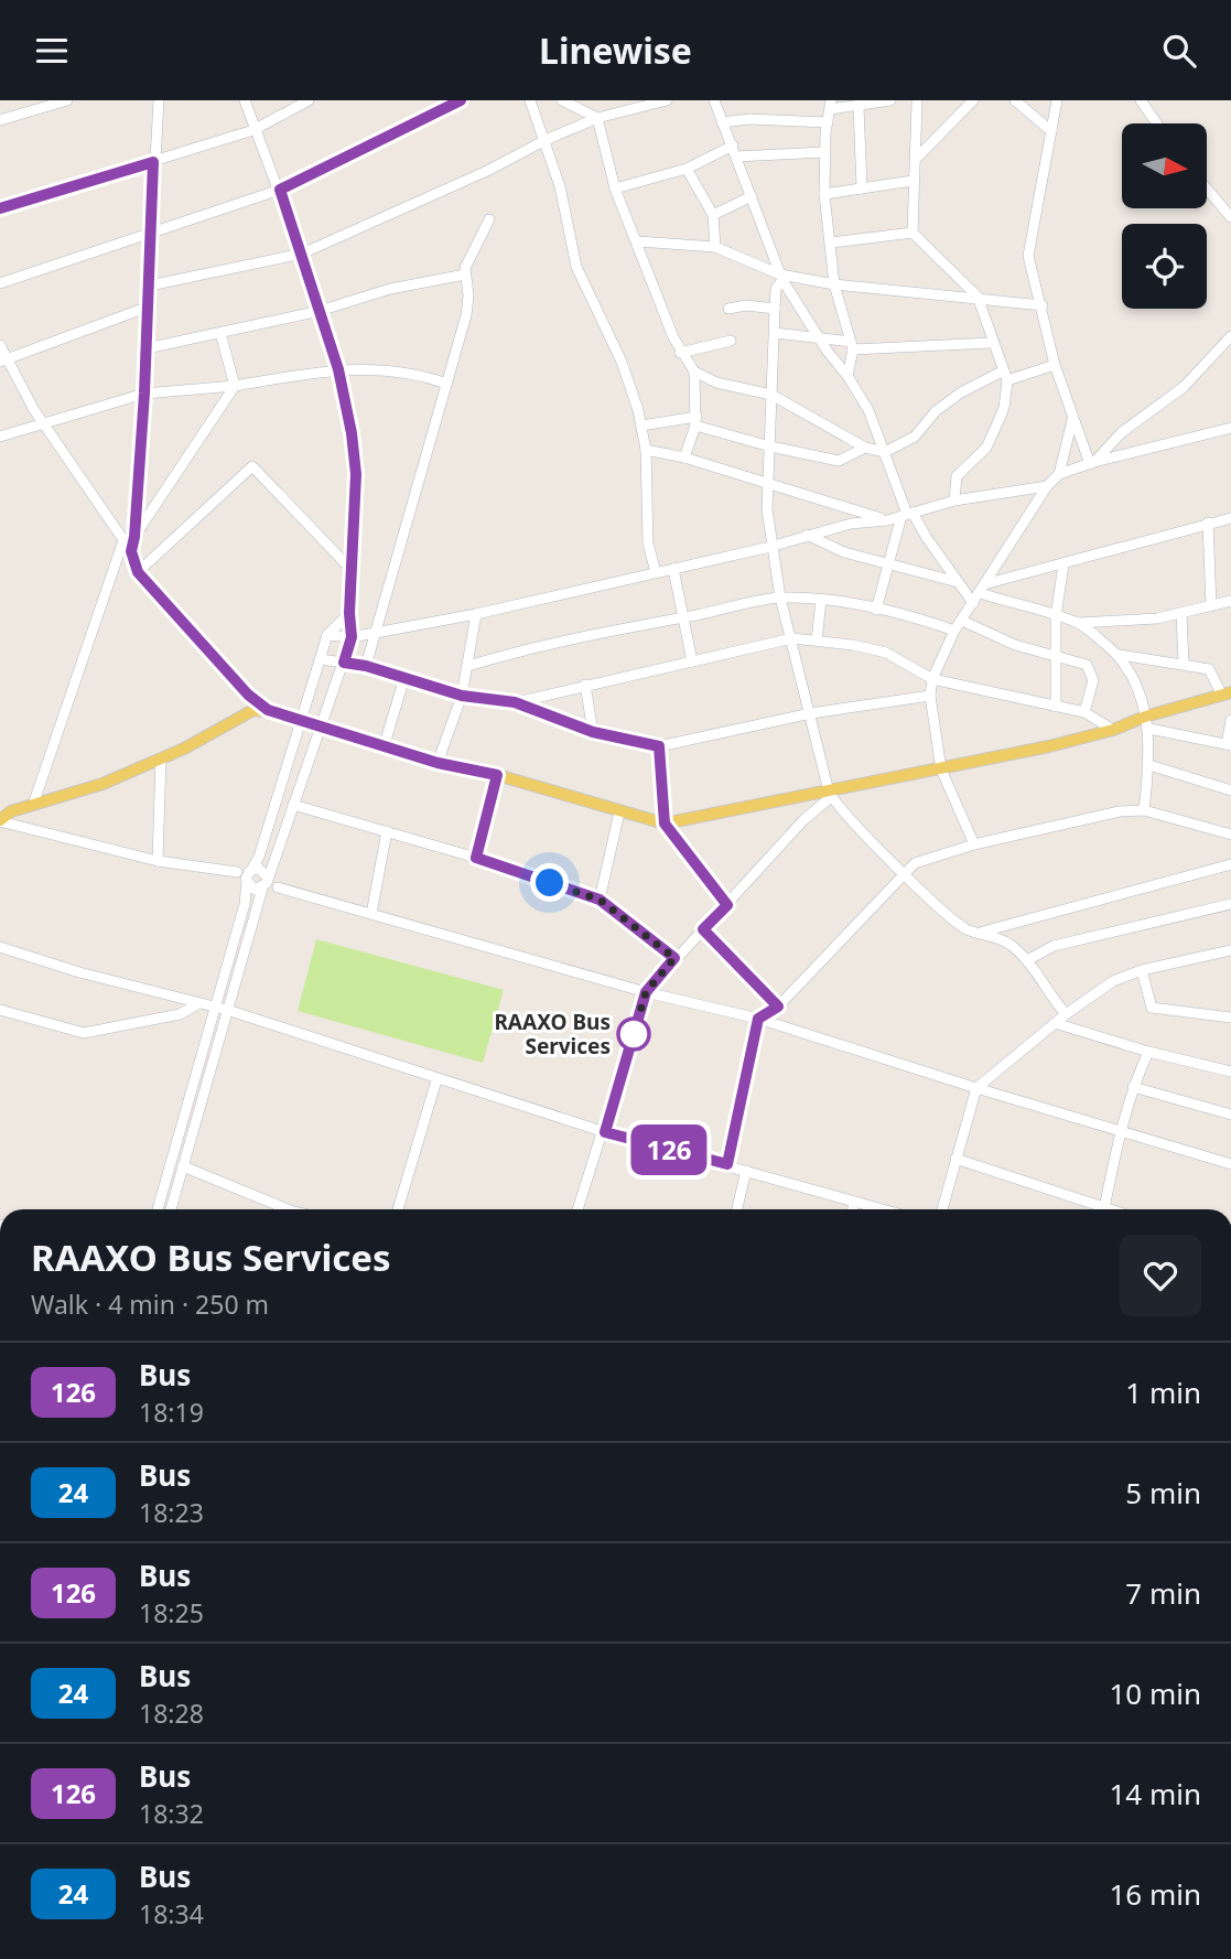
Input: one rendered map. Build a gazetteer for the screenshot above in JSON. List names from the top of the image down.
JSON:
{
  "places": ["RAAXO Bus Services"],
  "lines": ["bus line 126"],
  "north": "right",
  "page": {
    "header": "Linewise",
    "on_map": "126",
    "heading": ["RAAXO Bus Services", "Walk · 4 min · 250 m"],
    "list": [
      {
        "mark": "126",
        "name": "Bus",
        "note": "18:19",
        "value": "1 min"
      },
      {
        "mark": "24",
        "name": "Bus",
        "note": "18:23",
        "value": "5 min"
      },
      {
        "mark": "126",
        "name": "Bus",
        "note": "18:25",
        "value": "7 min"
      },
      {
        "mark": "24",
        "name": "Bus",
        "note": "18:28",
        "value": "10 min"
      },
      {
        "mark": "126",
        "name": "Bus",
        "note": "18:32",
        "value": "14 min"
      },
      {
        "mark": "24",
        "name": "Bus",
        "note": "18:34",
        "value": "16 min"
      }
    ]
  }
}
